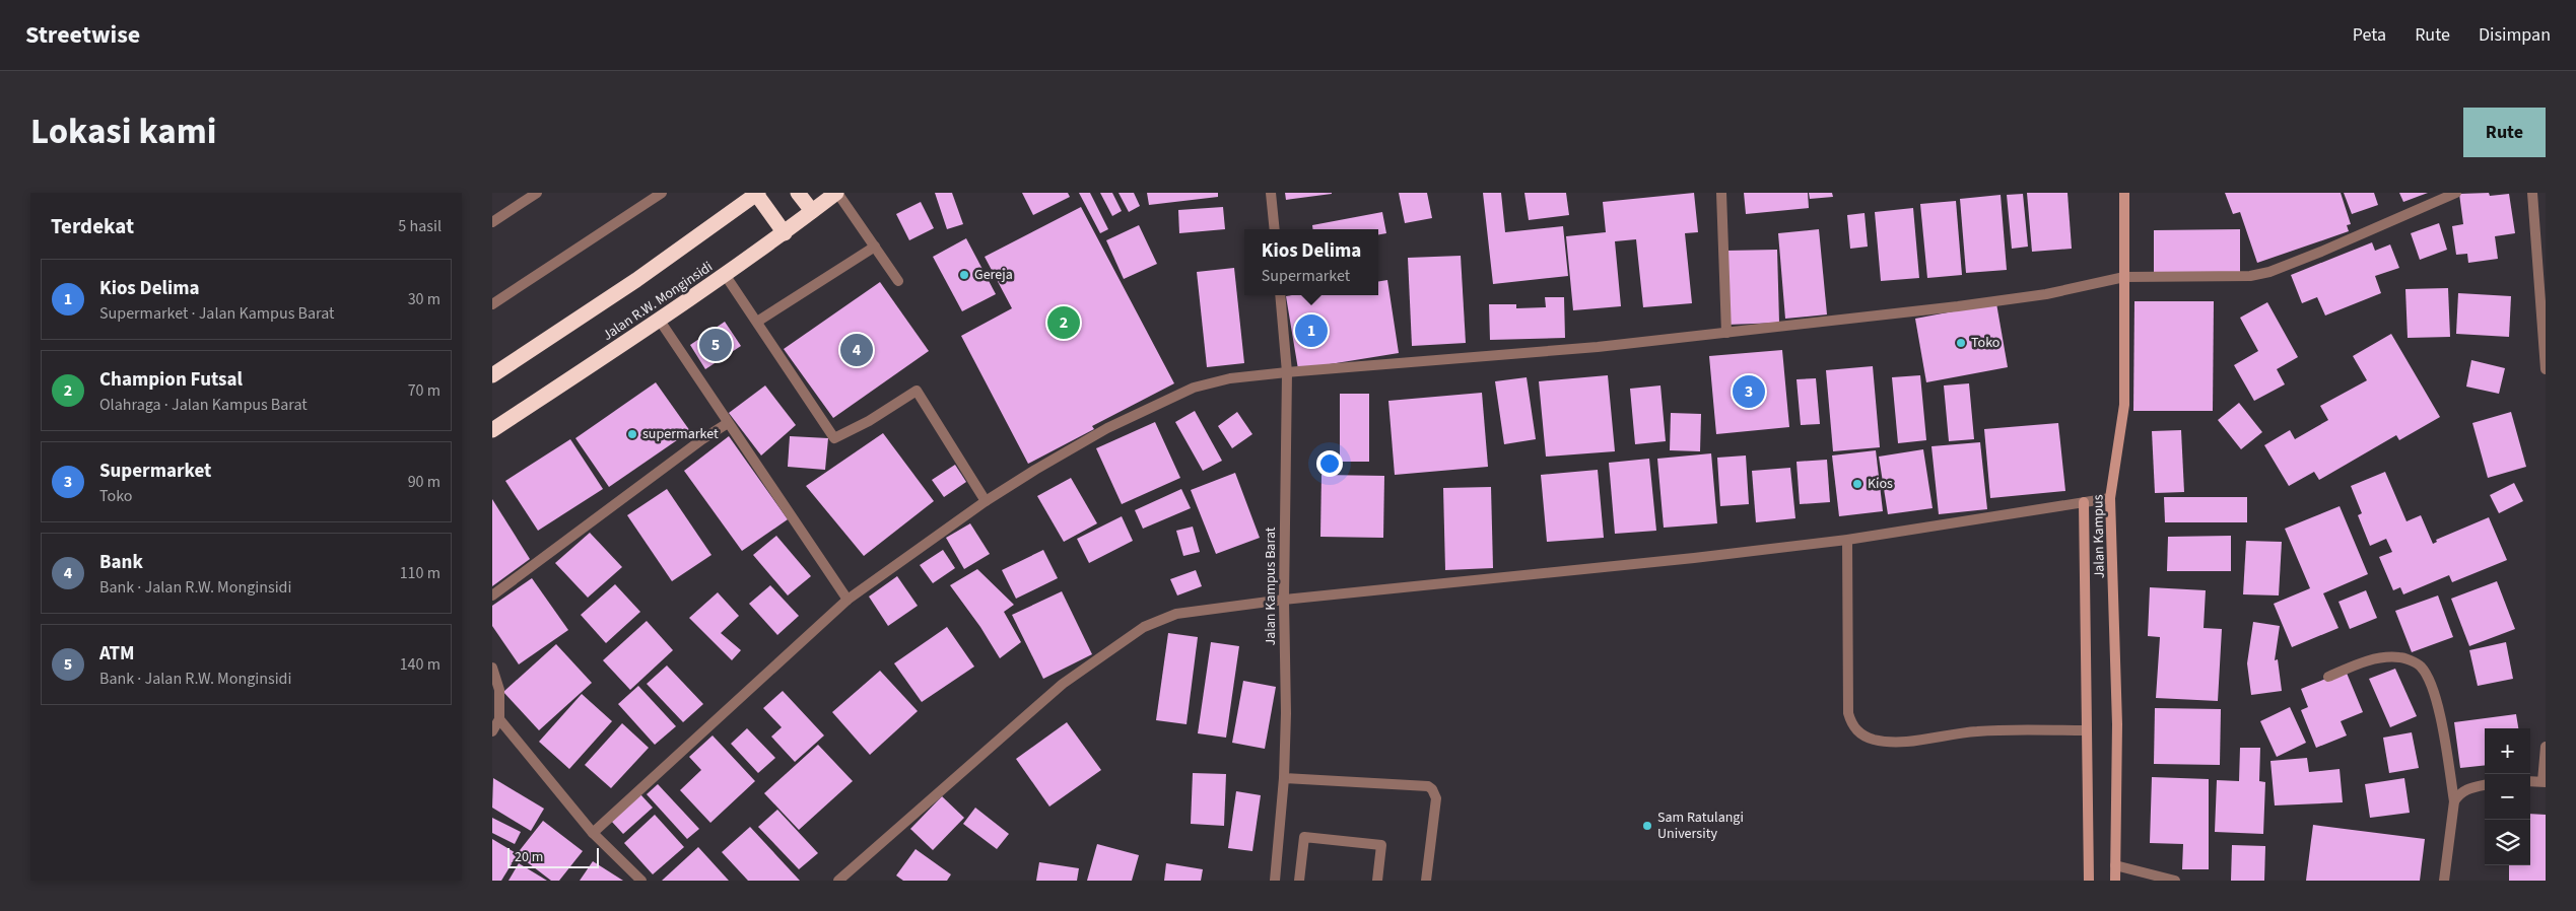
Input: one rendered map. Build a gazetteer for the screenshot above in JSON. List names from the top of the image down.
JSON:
{
  "streets": {
    "highway": ["Jalan R.W. Monginsidi"],
    "street": ["Jalan Kampus", "Jalan Kampus Barat"]
  },
  "places": [
    "Gereja",
    "Toko",
    "supermarket",
    "Kios",
    "Sam Ratulangi University"
  ],
  "scale_bar": "20 m",
  "page": {
    "header": "Streetwise",
    "nav": ["Peta", "Rute", "Disimpan"],
    "title": "Lokasi kami",
    "buttons": "Rute",
    "heading": ["Terdekat", "5 hasil"],
    "popup": ["Kios Delima", "Supermarket"],
    "list": [
      {
        "mark": "1",
        "name": "Kios Delima",
        "note": "Supermarket · Jalan Kampus Barat",
        "value": "30 m"
      },
      {
        "mark": "2",
        "name": "Champion Futsal",
        "note": "Olahraga · Jalan Kampus Barat",
        "value": "70 m"
      },
      {
        "mark": "3",
        "name": "Supermarket",
        "note": "Toko",
        "value": "90 m"
      },
      {
        "mark": "4",
        "name": "Bank",
        "note": "Bank · Jalan R.W. Monginsidi",
        "value": "110 m"
      },
      {
        "mark": "5",
        "name": "ATM",
        "note": "Bank · Jalan R.W. Monginsidi",
        "value": "140 m"
      }
    ],
    "pins": [
      "2",
      "1",
      "5",
      "4",
      "3"
    ],
    "map_buttons": ["+", "−"],
    "scale": "20 m"
  }
}
